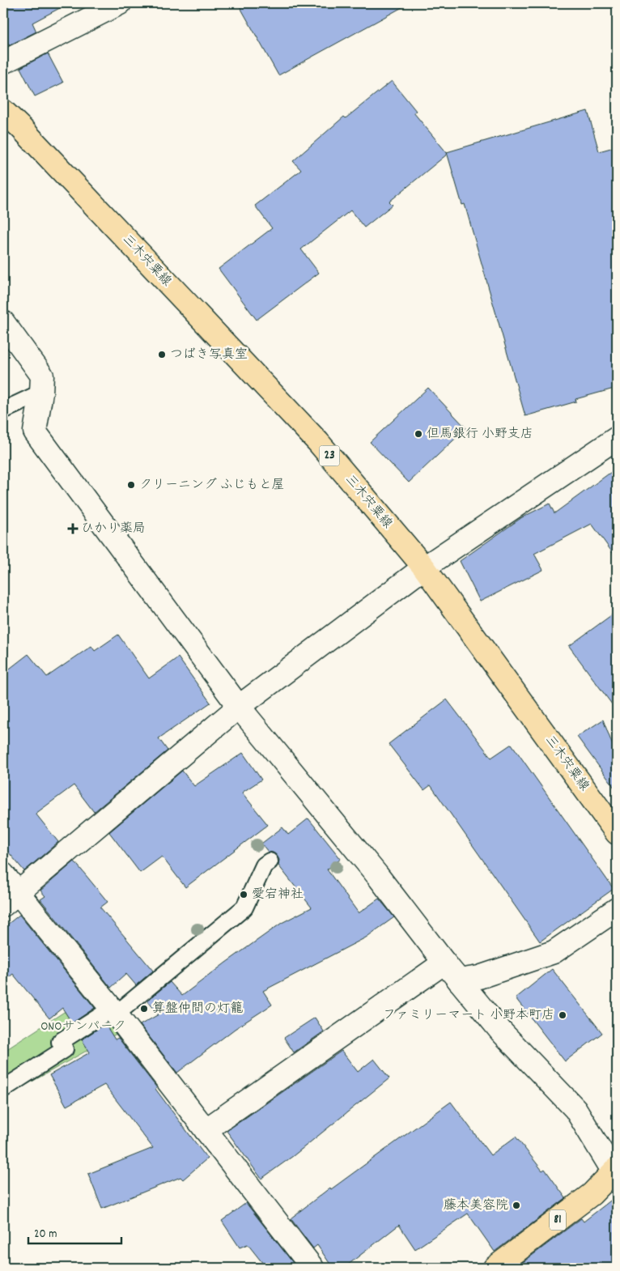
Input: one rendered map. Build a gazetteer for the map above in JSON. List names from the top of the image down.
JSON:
{
  "streets": {
    "main road": ["三木宍粟線", "23", "81"]
  },
  "parks": ["ONOサンパーク"],
  "places": {
    "other": [
      "つばき写真室",
      "但馬銀行 小野支店",
      "クリーニング ふじもと屋",
      "愛宕神社",
      "算盤仲間の灯籠",
      "ファミリーマート 小野本町店",
      "藤本美容院"
    ],
    "health": ["ひかり薬局"]
  },
  "scale_bar": "20 m"
}
